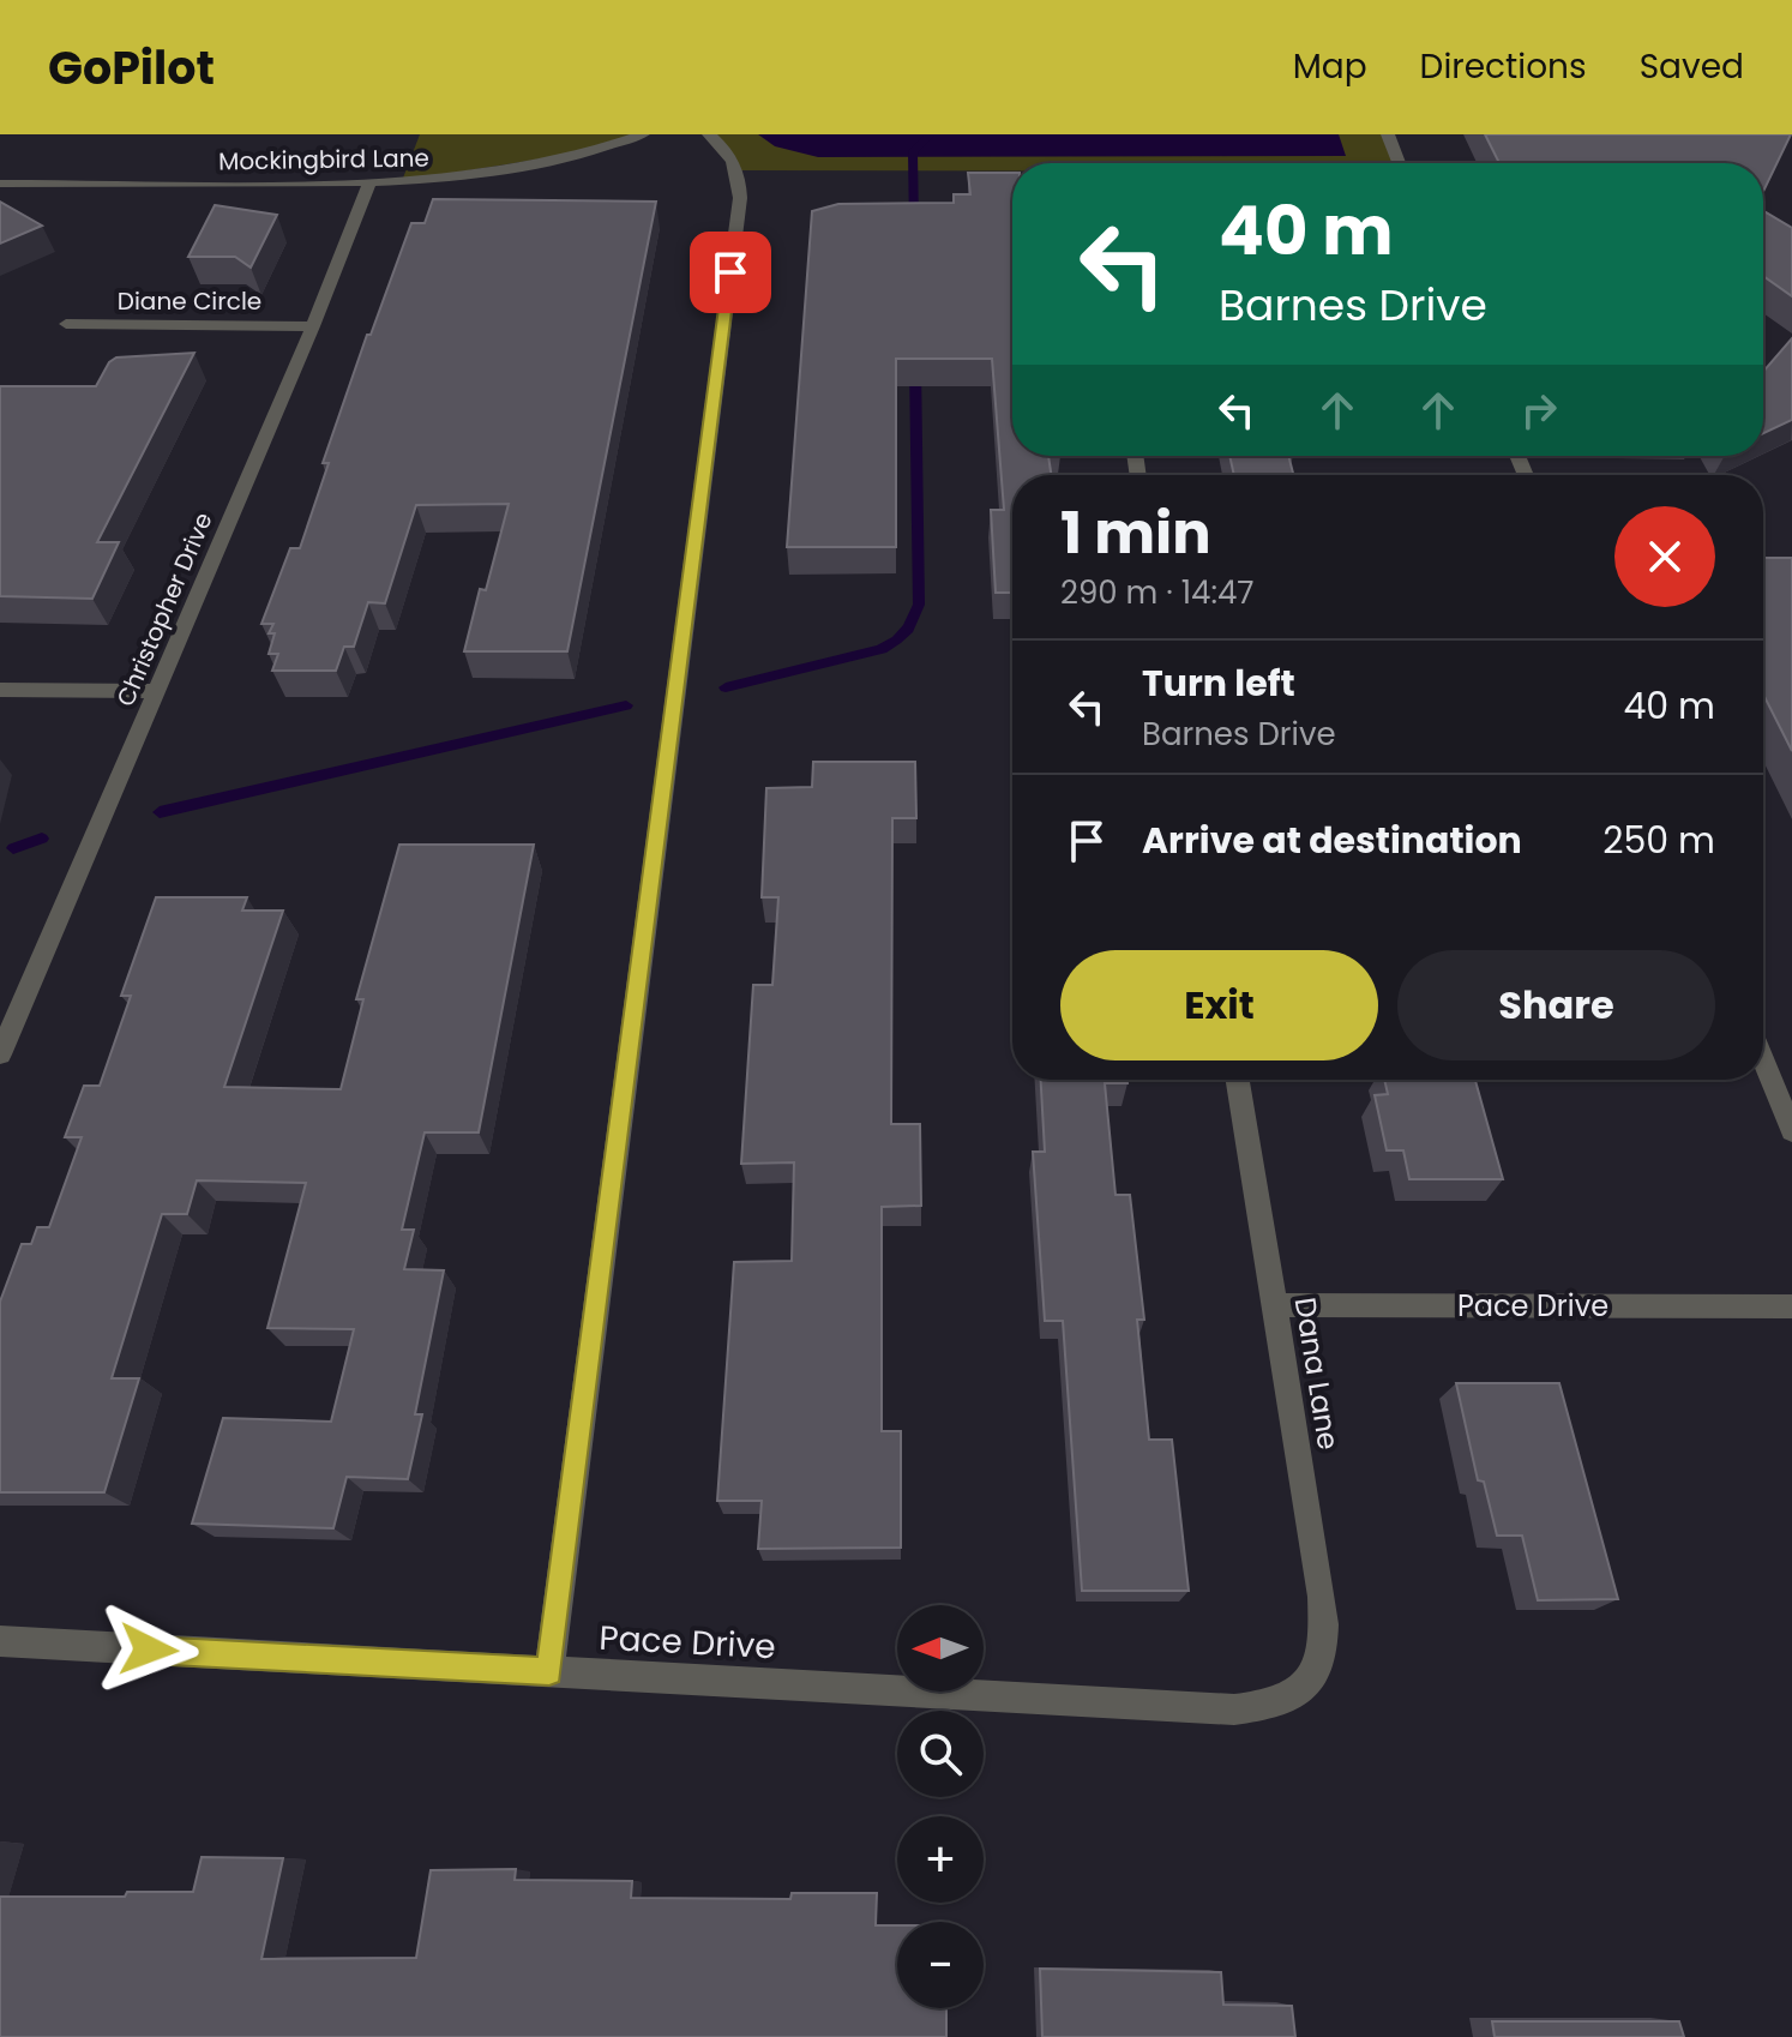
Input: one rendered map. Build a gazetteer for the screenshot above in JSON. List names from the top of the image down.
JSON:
{
  "streets": {
    "street": [
      "Mockingbird Lane",
      "Diane Circle",
      "Christopher Drive",
      "Pace Drive",
      "Dana Lane"
    ]
  },
  "crossings": [
    ["Mockingbird Lane", "Christopher Drive"],
    ["Diane Circle", "Christopher Drive"],
    ["Pace Drive", "Dana Lane"]
  ],
  "north": "left",
  "page": {
    "header": "GoPilot",
    "nav": ["Map", "Directions", "Saved"],
    "turn": ["40 m", "Barnes Drive"],
    "heading": ["1 min", "290 m · 14:47"],
    "list": [
      {
        "name": "Turn left",
        "note": "Barnes Drive",
        "value": "40 m"
      },
      {
        "name": "Arrive at destination",
        "value": "250 m"
      }
    ],
    "buttons": ["Exit", "Share"],
    "map_buttons": ["+", "−"]
  }
}
